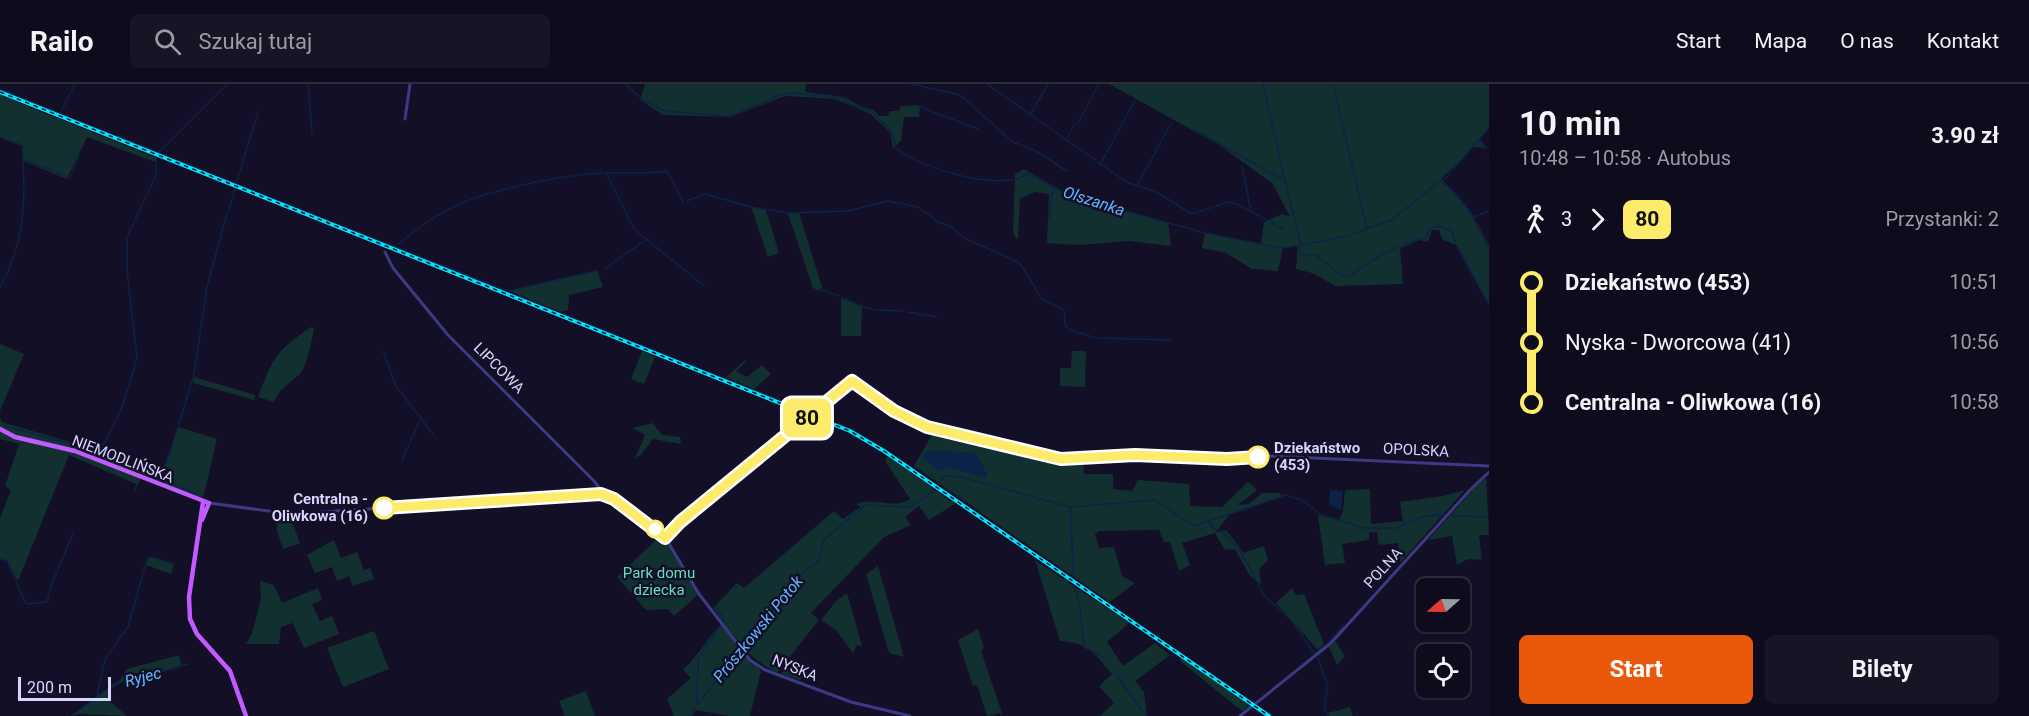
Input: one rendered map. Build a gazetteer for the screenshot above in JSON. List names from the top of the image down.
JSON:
{
  "streets": {
    "main road": ["NIEMODLIŃSKA"],
    "street": [
      "LIPCOWA",
      "OPOLSKA",
      "POLNA",
      "NYSKA"
    ]
  },
  "crossings": [
    ["LIPCOWA", "NYSKA"],
    ["OPOLSKA", "NYSKA"]
  ],
  "water": ["Olszanka", "Prószkowski Potok", "Ryjec"],
  "parks": ["Park domu dziecka"],
  "places": ["Dziekaństwo (453)", "Centralna - Oliwkowa (16)"],
  "lines": ["bus line 80"],
  "scale_bar": "200 m",
  "north": "left",
  "page": {
    "header": "Railo",
    "search": "Szukaj tutaj",
    "nav": [
      "Start",
      "Mapa",
      "O nas",
      "Kontakt"
    ],
    "on_map": "80",
    "heading": ["10 min", "10:48 – 10:58 · Autobus", "3.90 zł"],
    "legs": ["3", "80", "Przystanki: 2"],
    "list": [
      {
        "name": "Dziekaństwo (453)",
        "value": "10:51"
      },
      {
        "name": "Nyska - Dworcowa (41)",
        "value": "10:56"
      },
      {
        "name": "Centralna - Oliwkowa (16)",
        "value": "10:58"
      }
    ],
    "buttons": ["Start", "Bilety"],
    "scale": "200 m"
  }
}
